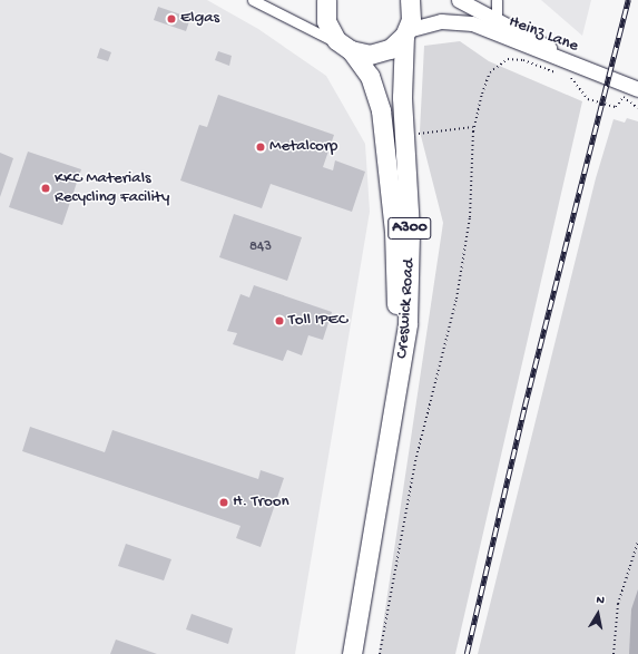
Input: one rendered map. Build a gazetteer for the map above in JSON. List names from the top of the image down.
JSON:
{
  "streets": {
    "highway": ["A300", "Creswick Road"],
    "street": ["Heinz Lane"]
  },
  "crossings": [
    ["Heinz Lane", "A300"],
    ["Heinz Lane", "Creswick Road"],
    ["A300", "Creswick Road"]
  ],
  "places": [
    "Elgas",
    "Metalcorp",
    "KKC Materials Recycling Facility",
    "Toll IPEC",
    "H. Troon"
  ],
  "house_numbers": ["843"],
  "north": "top"
}
